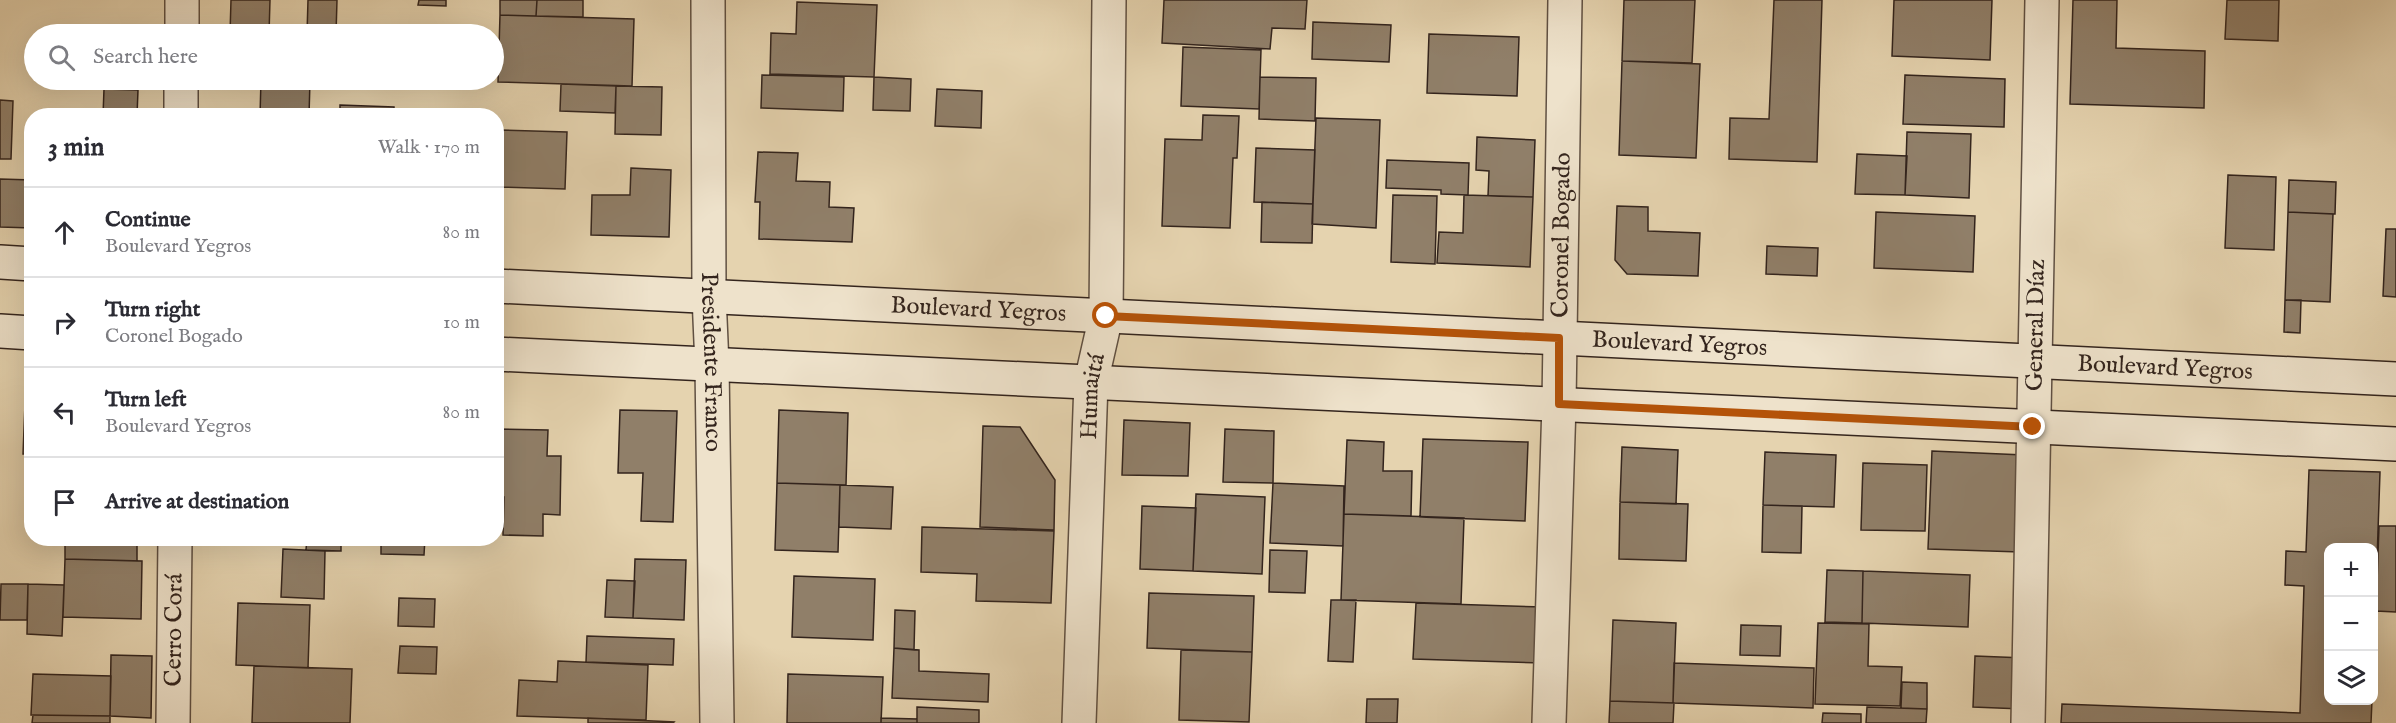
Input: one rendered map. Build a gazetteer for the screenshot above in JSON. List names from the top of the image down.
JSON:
{
  "streets": {
    "main road": [
      "Coronel Bogado",
      "Boulevard Yegros",
      "General Díaz",
      "Presidente Franco",
      "Humaitá",
      "Cerro Corá"
    ]
  },
  "crossings": [
    ["Coronel Bogado", "Boulevard Yegros"],
    ["Boulevard Yegros", "General Díaz"],
    ["Boulevard Yegros", "Presidente Franco"],
    ["Boulevard Yegros", "Humaitá"]
  ],
  "page": {
    "search": "Search here",
    "heading": ["3 min", "Walk · 170 m"],
    "list": [
      ["Continue", "Boulevard Yegros", "80 m"],
      ["Turn right", "Coronel Bogado", "10 m"],
      ["Turn left", "Boulevard Yegros", "80 m"],
      "Arrive at destination"
    ],
    "map_buttons": ["+", "−"]
  }
}
